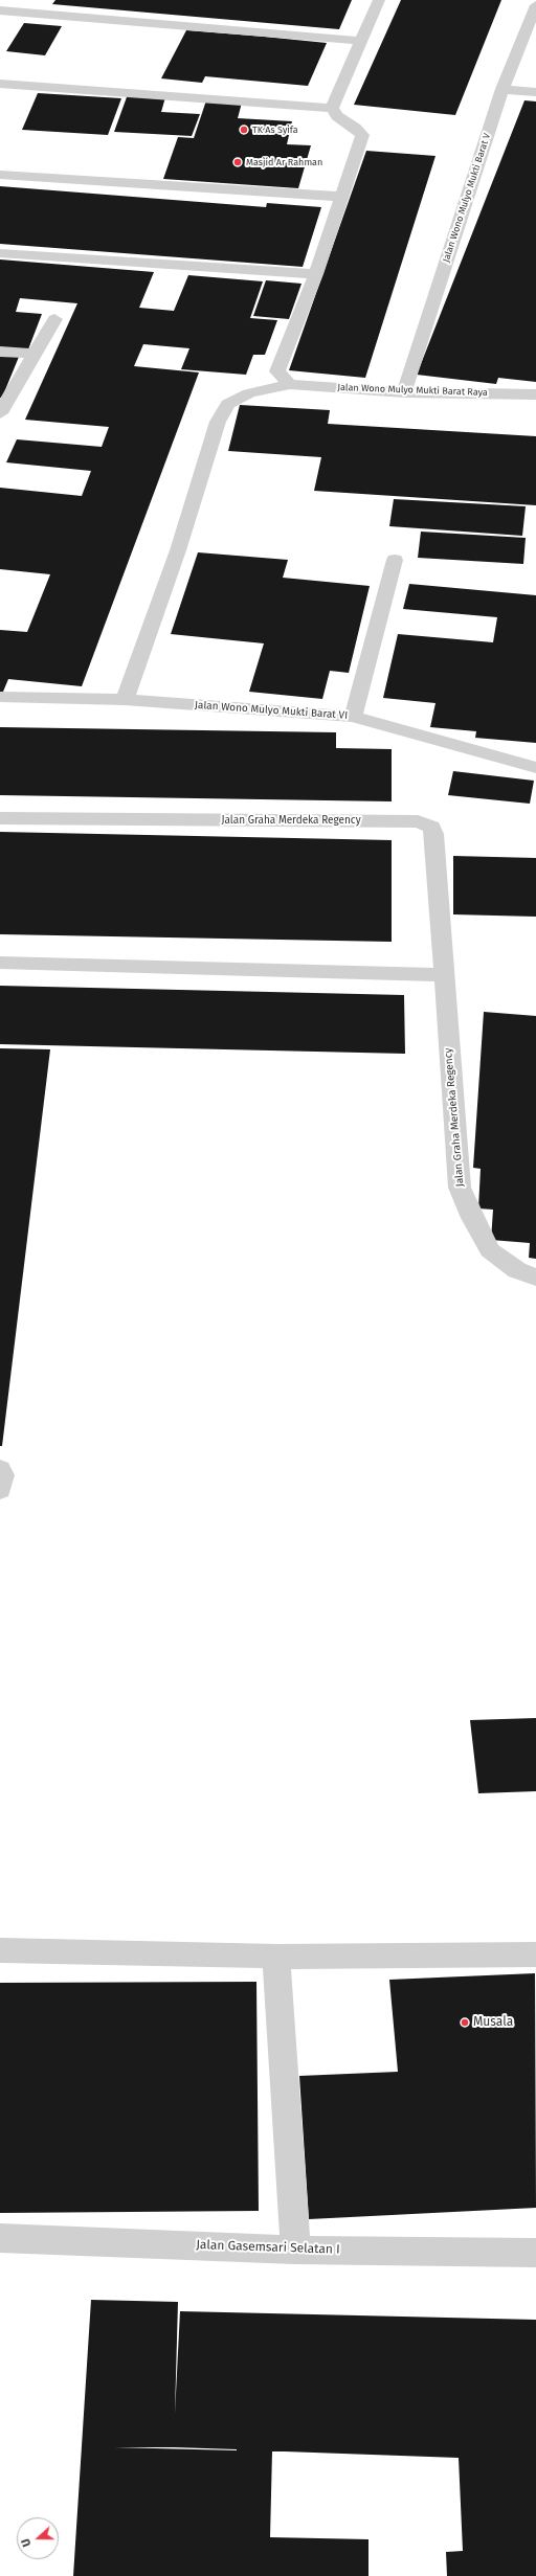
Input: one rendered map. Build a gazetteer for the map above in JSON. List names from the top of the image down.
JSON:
{
  "streets": {
    "street": [
      "Jalan Wono Mulyo Mukti Barat V",
      "Jalan Wono Mulyo Mukti Barat Raya",
      "Jalan Wono Mulyo Mukti Barat VI",
      "Jalan Graha Merdeka Regency",
      "Jalan Gasemsari Selatan I"
    ]
  },
  "crossings": [
    ["Jalan Wono Mulyo Mukti Barat V", "Jalan Wono Mulyo Mukti Barat Raya"],
    ["Jalan Wono Mulyo Mukti Barat Raya", "Jalan Wono Mulyo Mukti Barat VI"]
  ],
  "places": ["TK As Syifa", "Masjid Ar Rahman", "Musala"],
  "north": "left"
}
